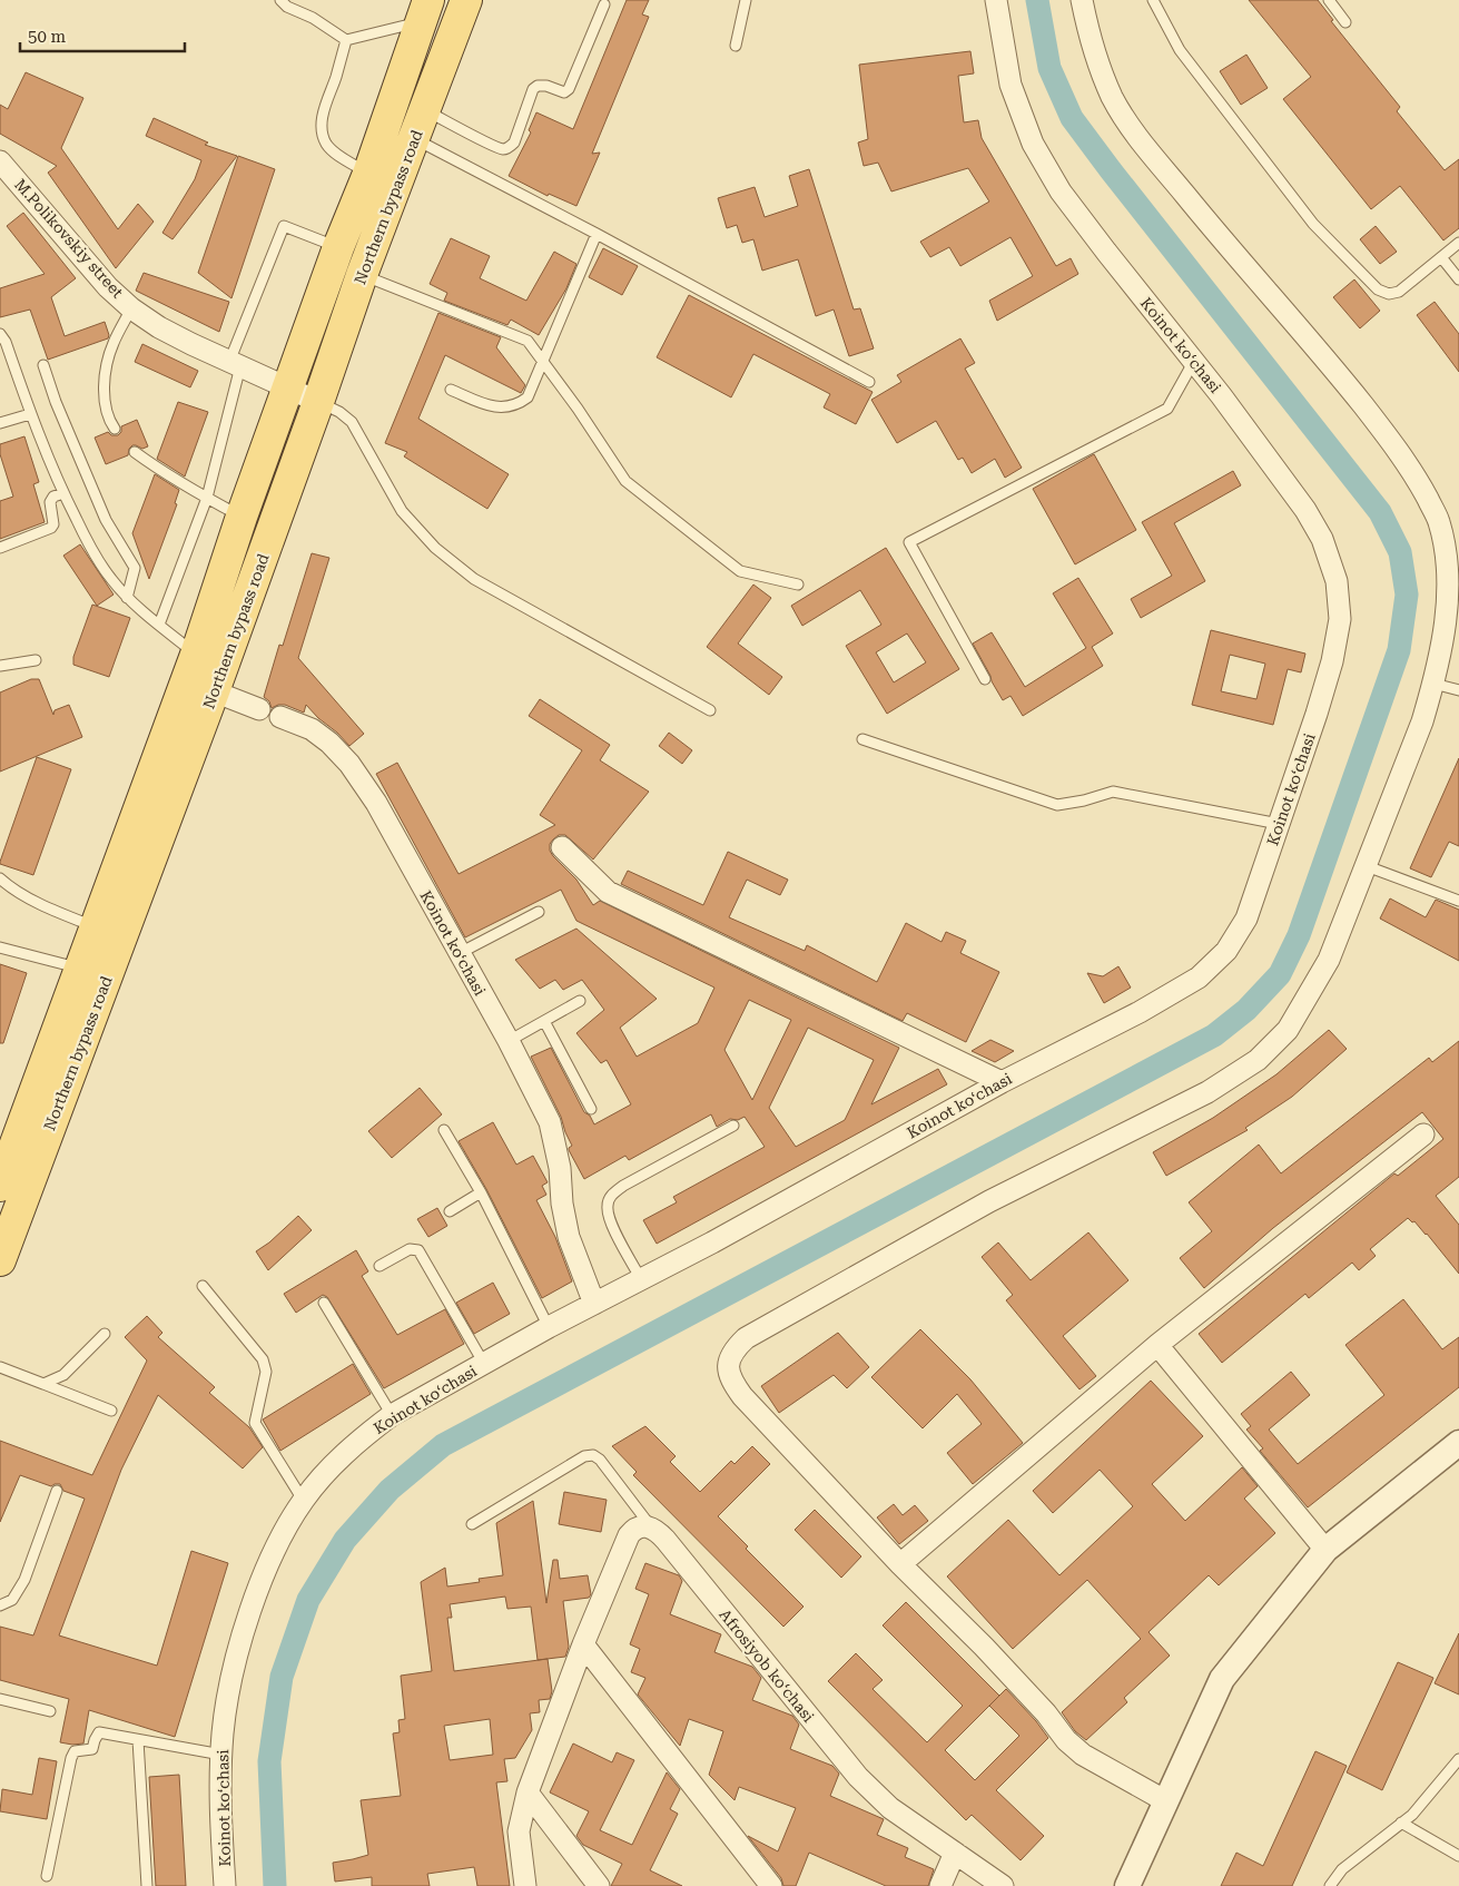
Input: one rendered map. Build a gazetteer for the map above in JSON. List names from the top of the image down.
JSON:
{
  "streets": {
    "main road": ["Northern bypass road"],
    "street": ["M.Polikovskiy street", "Koinot koʻchasi", "Afrosiyob koʻchasi"]
  },
  "crossings": [
    ["Northern bypass road", "M.Polikovskiy street"]
  ],
  "scale_bar": "50 m"
}
